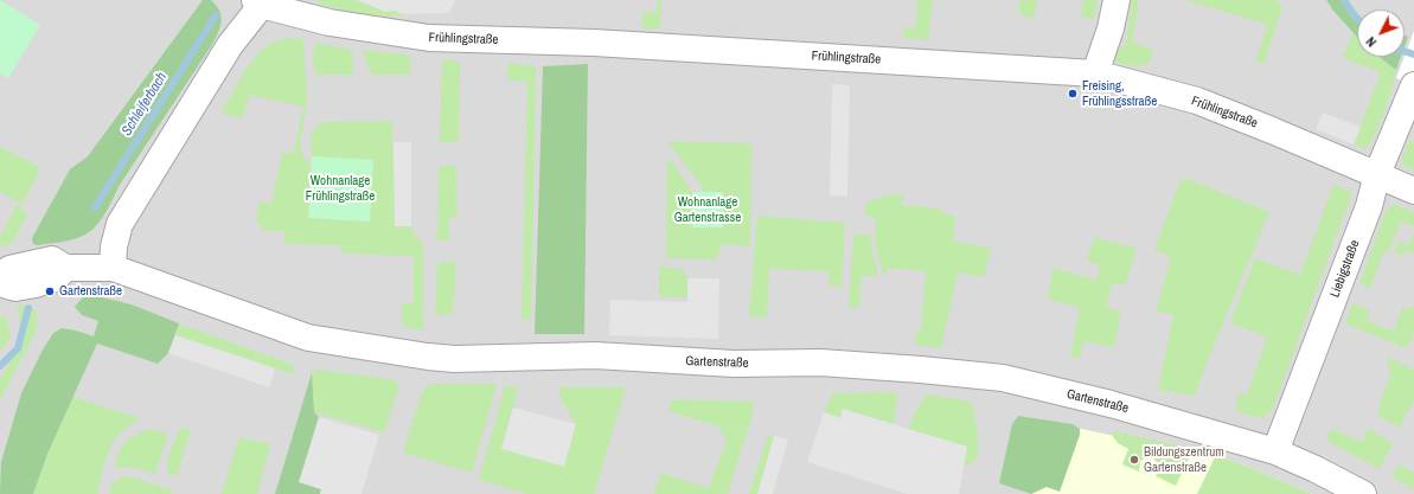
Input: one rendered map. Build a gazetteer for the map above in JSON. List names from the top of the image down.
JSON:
{
  "streets": {
    "street": ["Frühlingstraße", "Liebigstraße", "Gartenstraße"]
  },
  "crossings": [
    ["Frühlingstraße", "Liebigstraße"],
    ["Frühlingstraße", "Gartenstraße"],
    ["Liebigstraße", "Gartenstraße"]
  ],
  "water": ["Schleiferbach"],
  "parks": ["Wohnanlage Frühlingstraße", "Wohnanlage Gartenstrasse"],
  "places": ["Freising, Frühlingsstraße", "Gartenstraße", "Bildungszentrum Gartenstraße"],
  "north": "bottom left"
}
